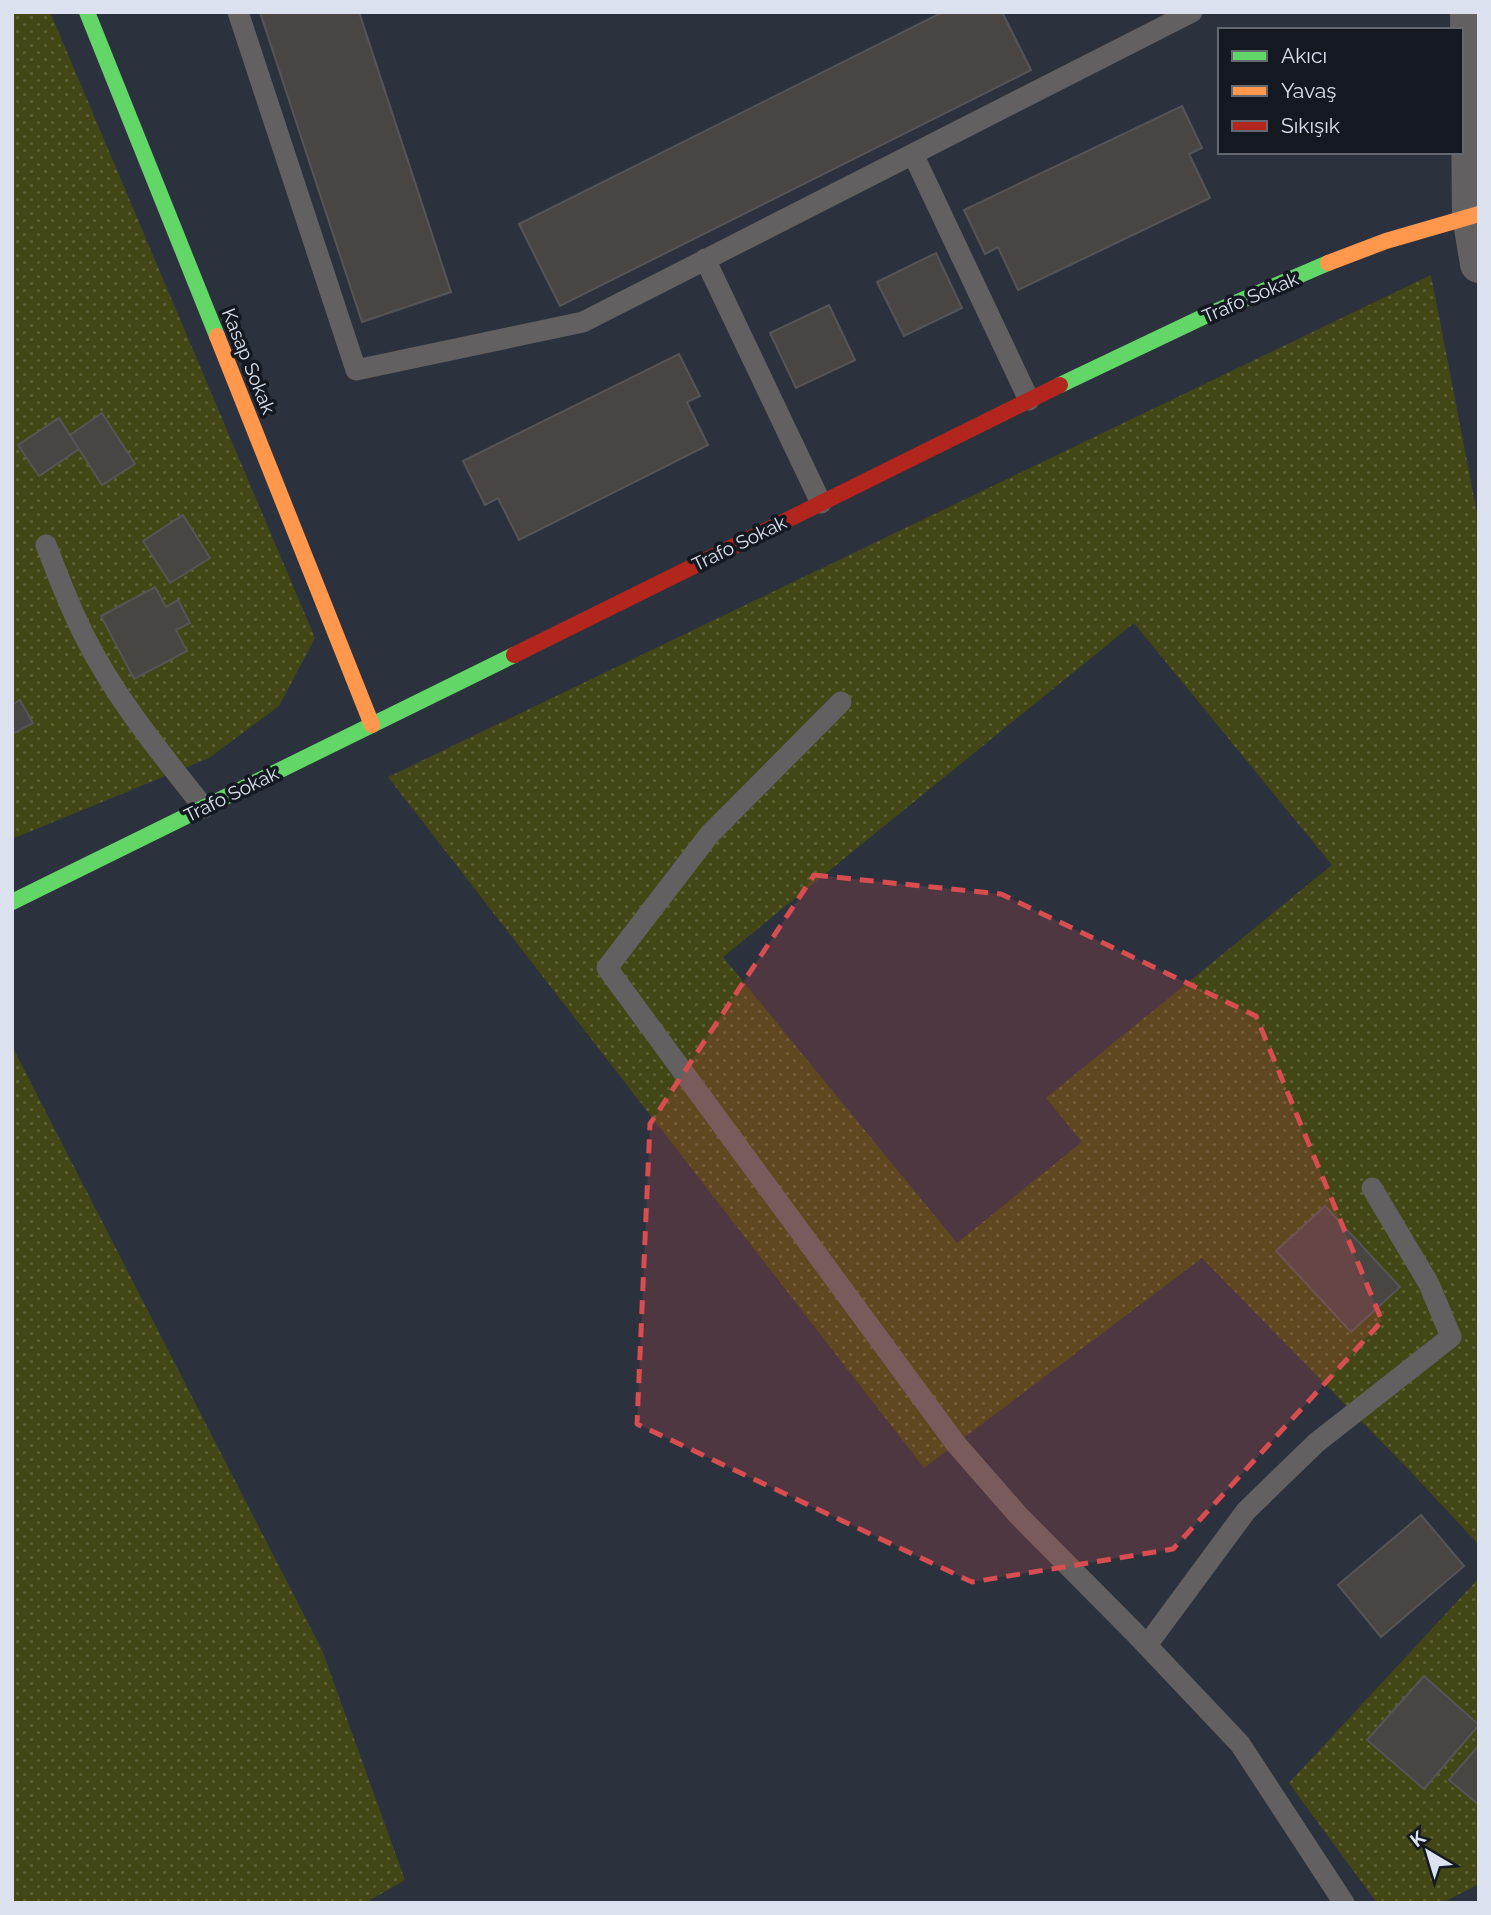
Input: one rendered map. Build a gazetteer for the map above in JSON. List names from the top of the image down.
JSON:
{
  "streets": {
    "street": ["Trafo Sokak", "Kasap Sokak"]
  },
  "crossings": [
    ["Trafo Sokak", "Kasap Sokak"]
  ],
  "legend": ["Akıcı", "Yavaş", "Sıkışık"],
  "north": "top left"
}
